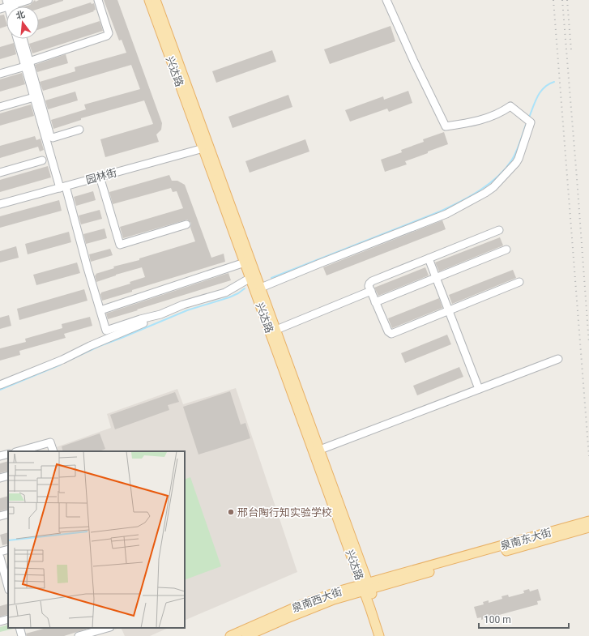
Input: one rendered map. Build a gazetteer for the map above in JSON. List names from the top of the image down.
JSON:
{
  "streets": {
    "main road": ["兴达路", "泉南东大街", "泉南西大街"],
    "street": ["园林街"]
  },
  "crossings": [
    ["兴达路", "园林街"],
    ["兴达路", "泉南西大街"],
    ["泉南东大街", "泉南西大街"]
  ],
  "places": ["邢台陶行知实验学校"],
  "scale_bar": "100 m",
  "north": "top"
}
